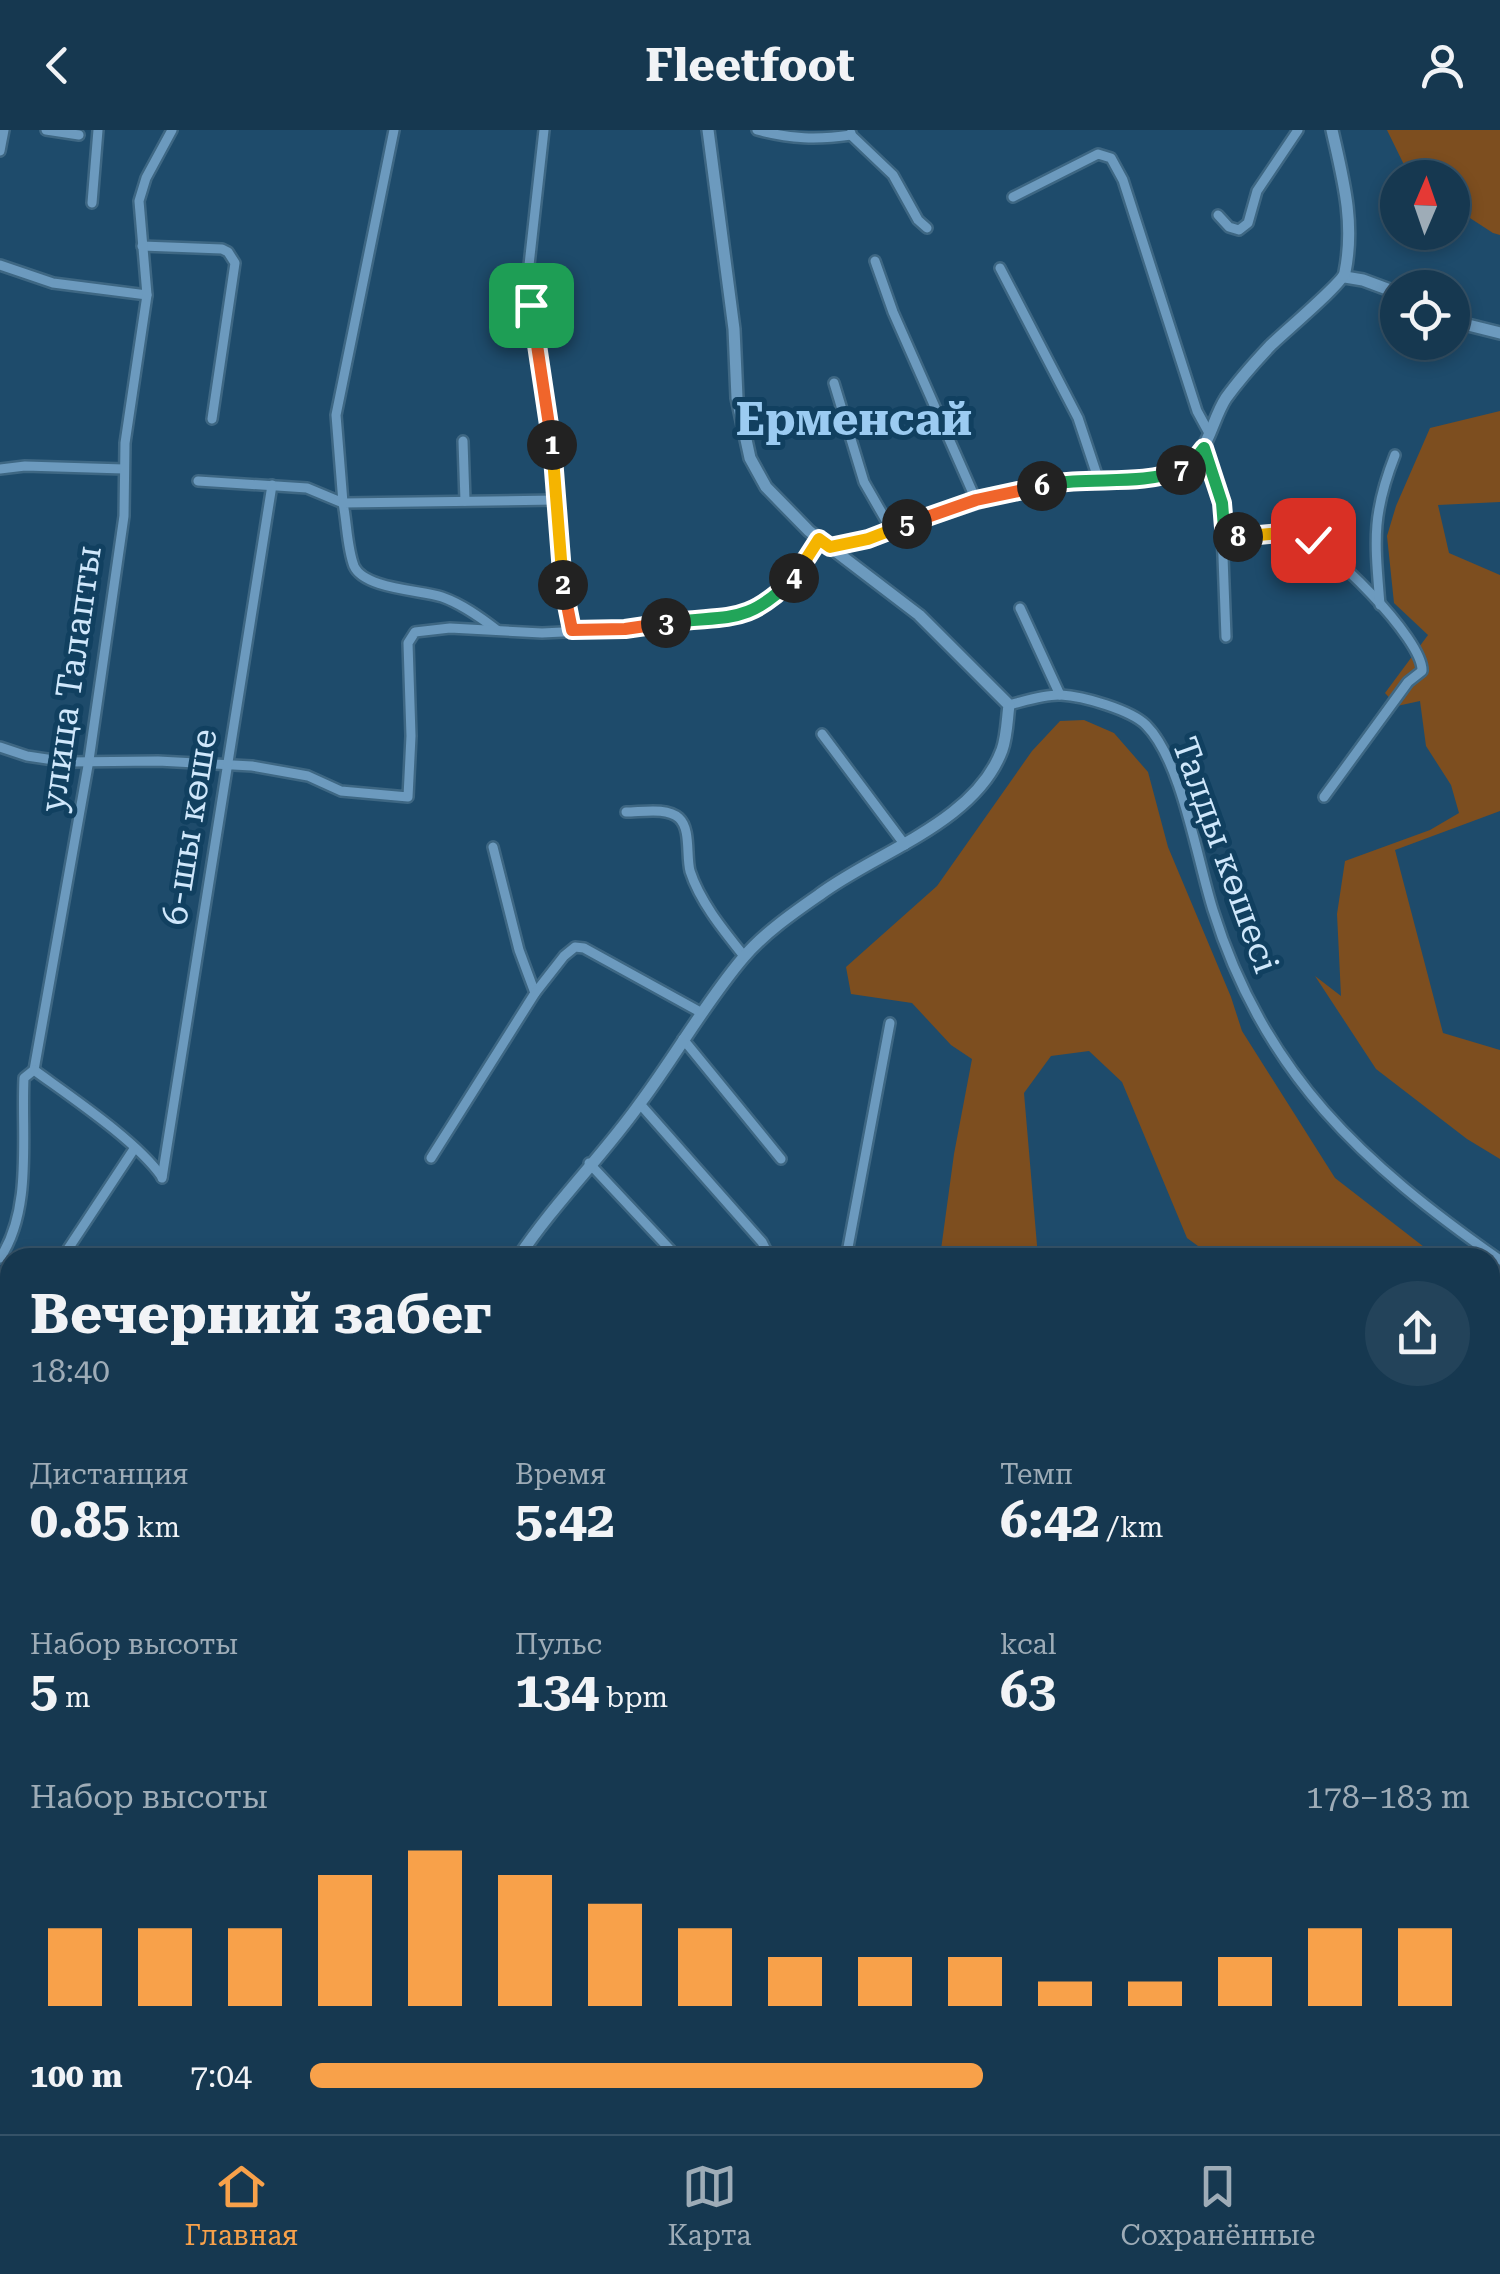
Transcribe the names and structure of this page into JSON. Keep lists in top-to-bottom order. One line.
{"streets":{"street":["улица Талапты","6-шы көше","Талды көшесі"]},"districts":["Ерменсай"],"north":"top","page":{"header":"Fleetfoot","pins":["1","7","6","5","8","4","2","3"],"heading":["Вечерний забег","18:40"],"stats":[["Дистанция","0.85 km"],["Время","5:42"],["Темп","6:42 /km"],["Набор высоты","5 m"],["Пульс","134 bpm"],["kcal","63"]],"chart":["Набор высоты","178–183 m"],"list":[{"name":"100 m","note":"7:04"}],"tabs":["Главная","Карта","Сохранённые"]}}
